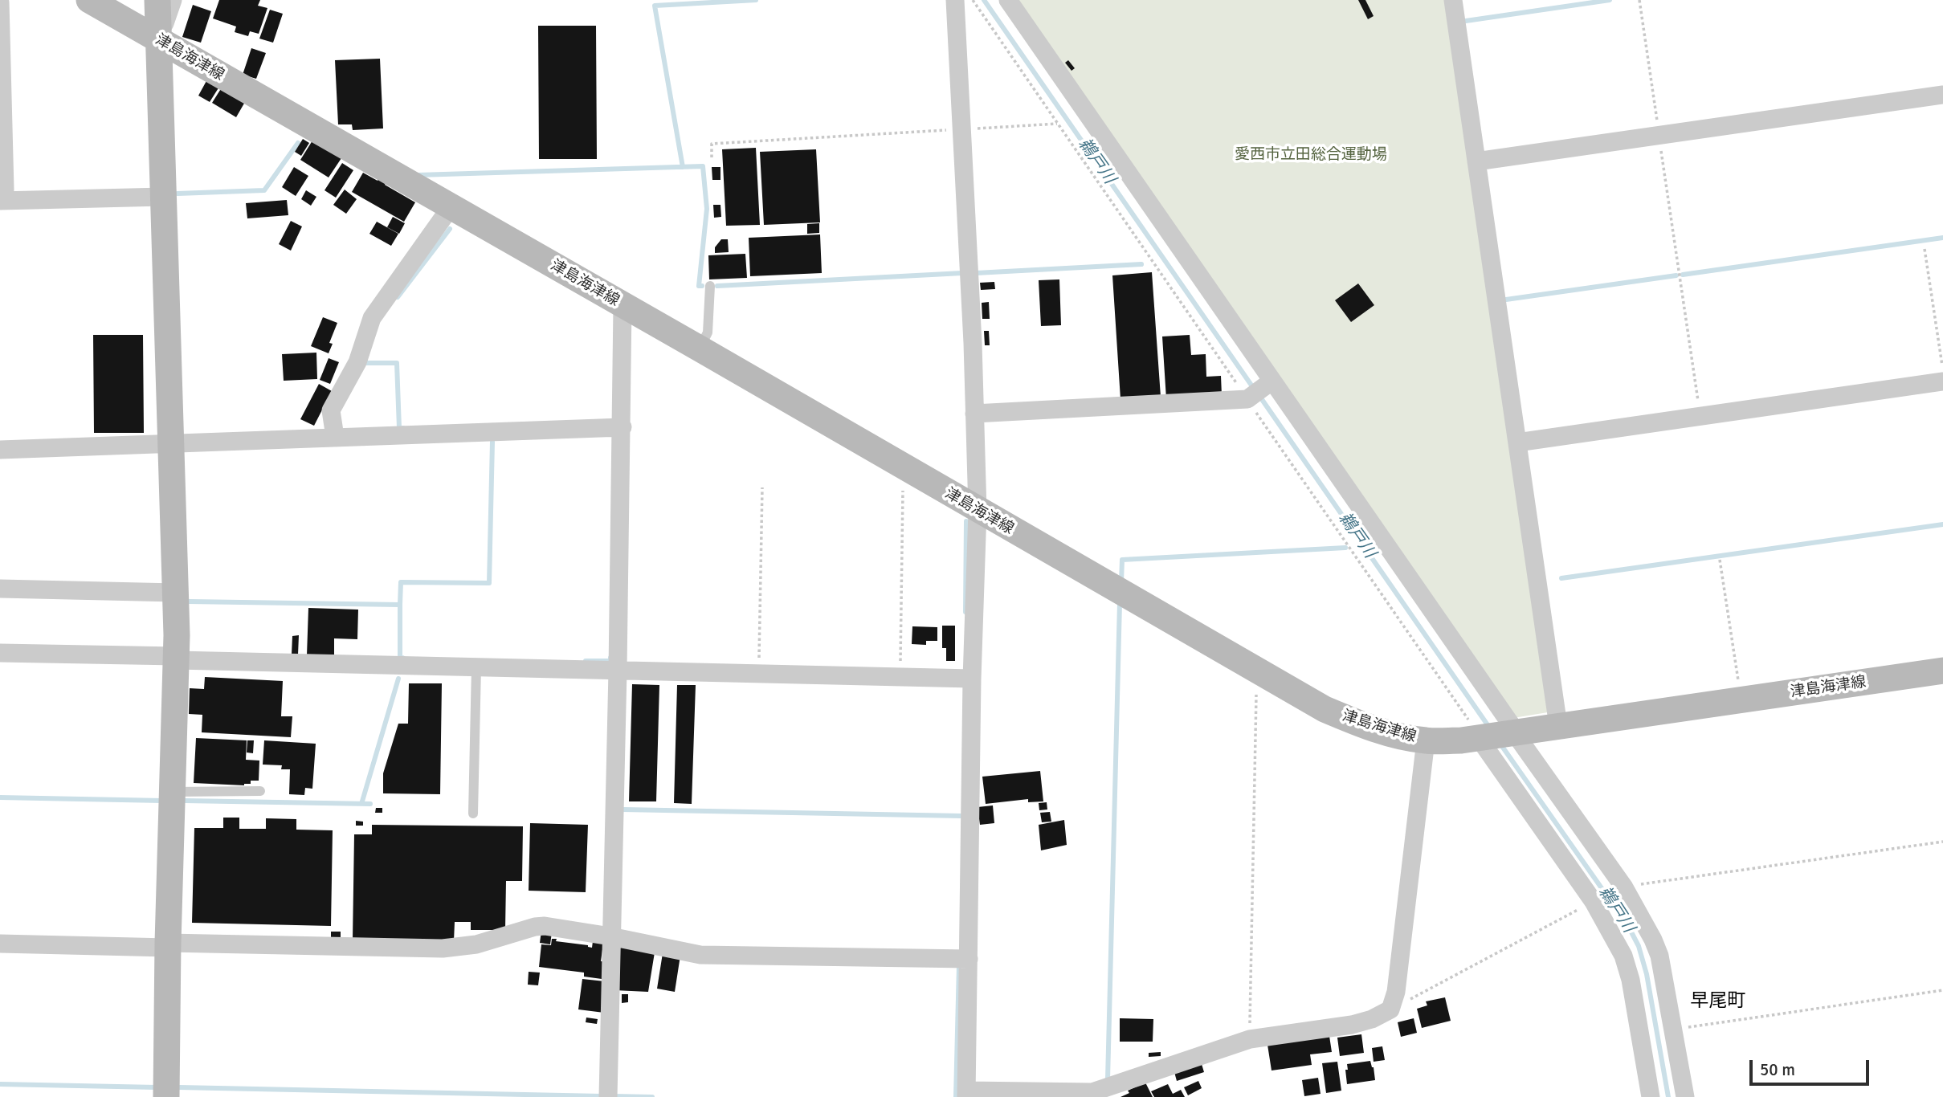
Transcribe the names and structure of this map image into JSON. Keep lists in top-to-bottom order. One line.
{"streets":{"main road":["津島海津線"]},"districts":["早尾町"],"water":["鵜戸川"],"parks":["愛西市立田総合運動場"],"scale_bar":"50 m"}
